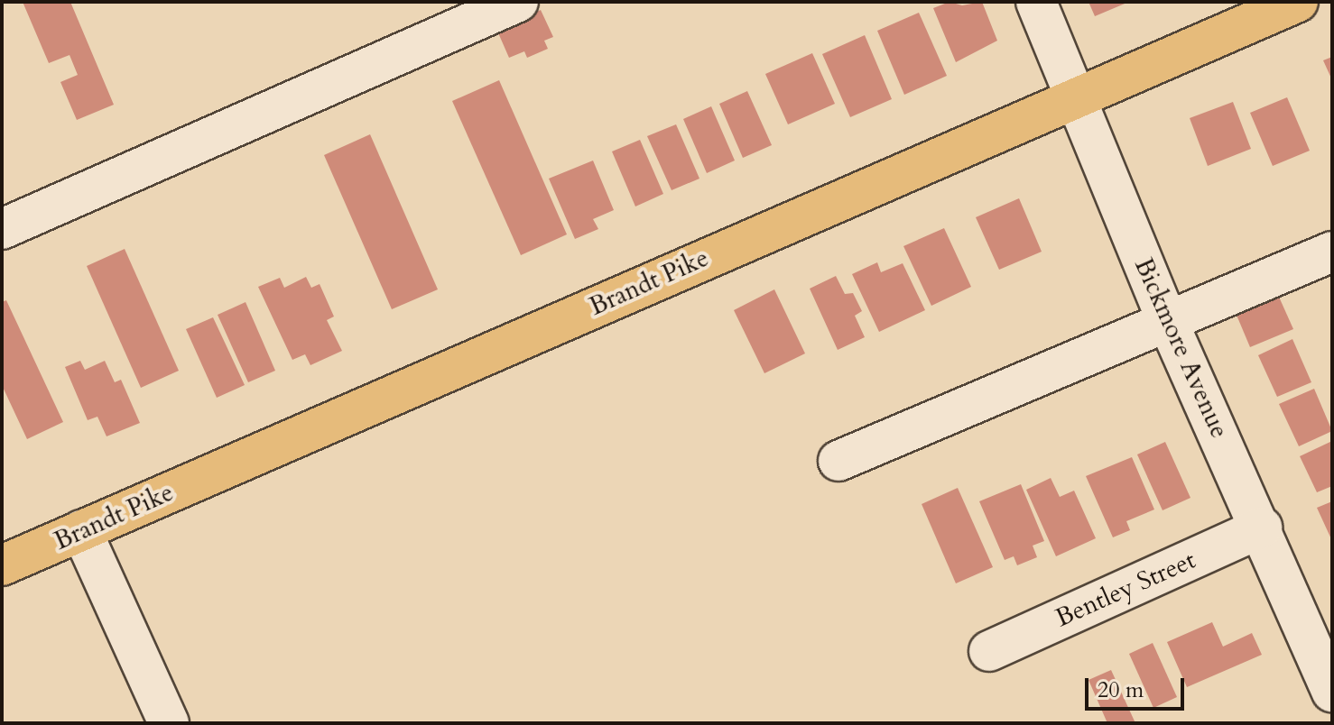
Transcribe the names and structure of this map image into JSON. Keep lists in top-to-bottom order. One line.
{"streets":{"main road":["Brandt Pike"],"street":["Bickmore Avenue","Bentley Street"]},"crossings":[["Brandt Pike","Bickmore Avenue"],["Bickmore Avenue","Bentley Street"]],"scale_bar":"20 m"}
